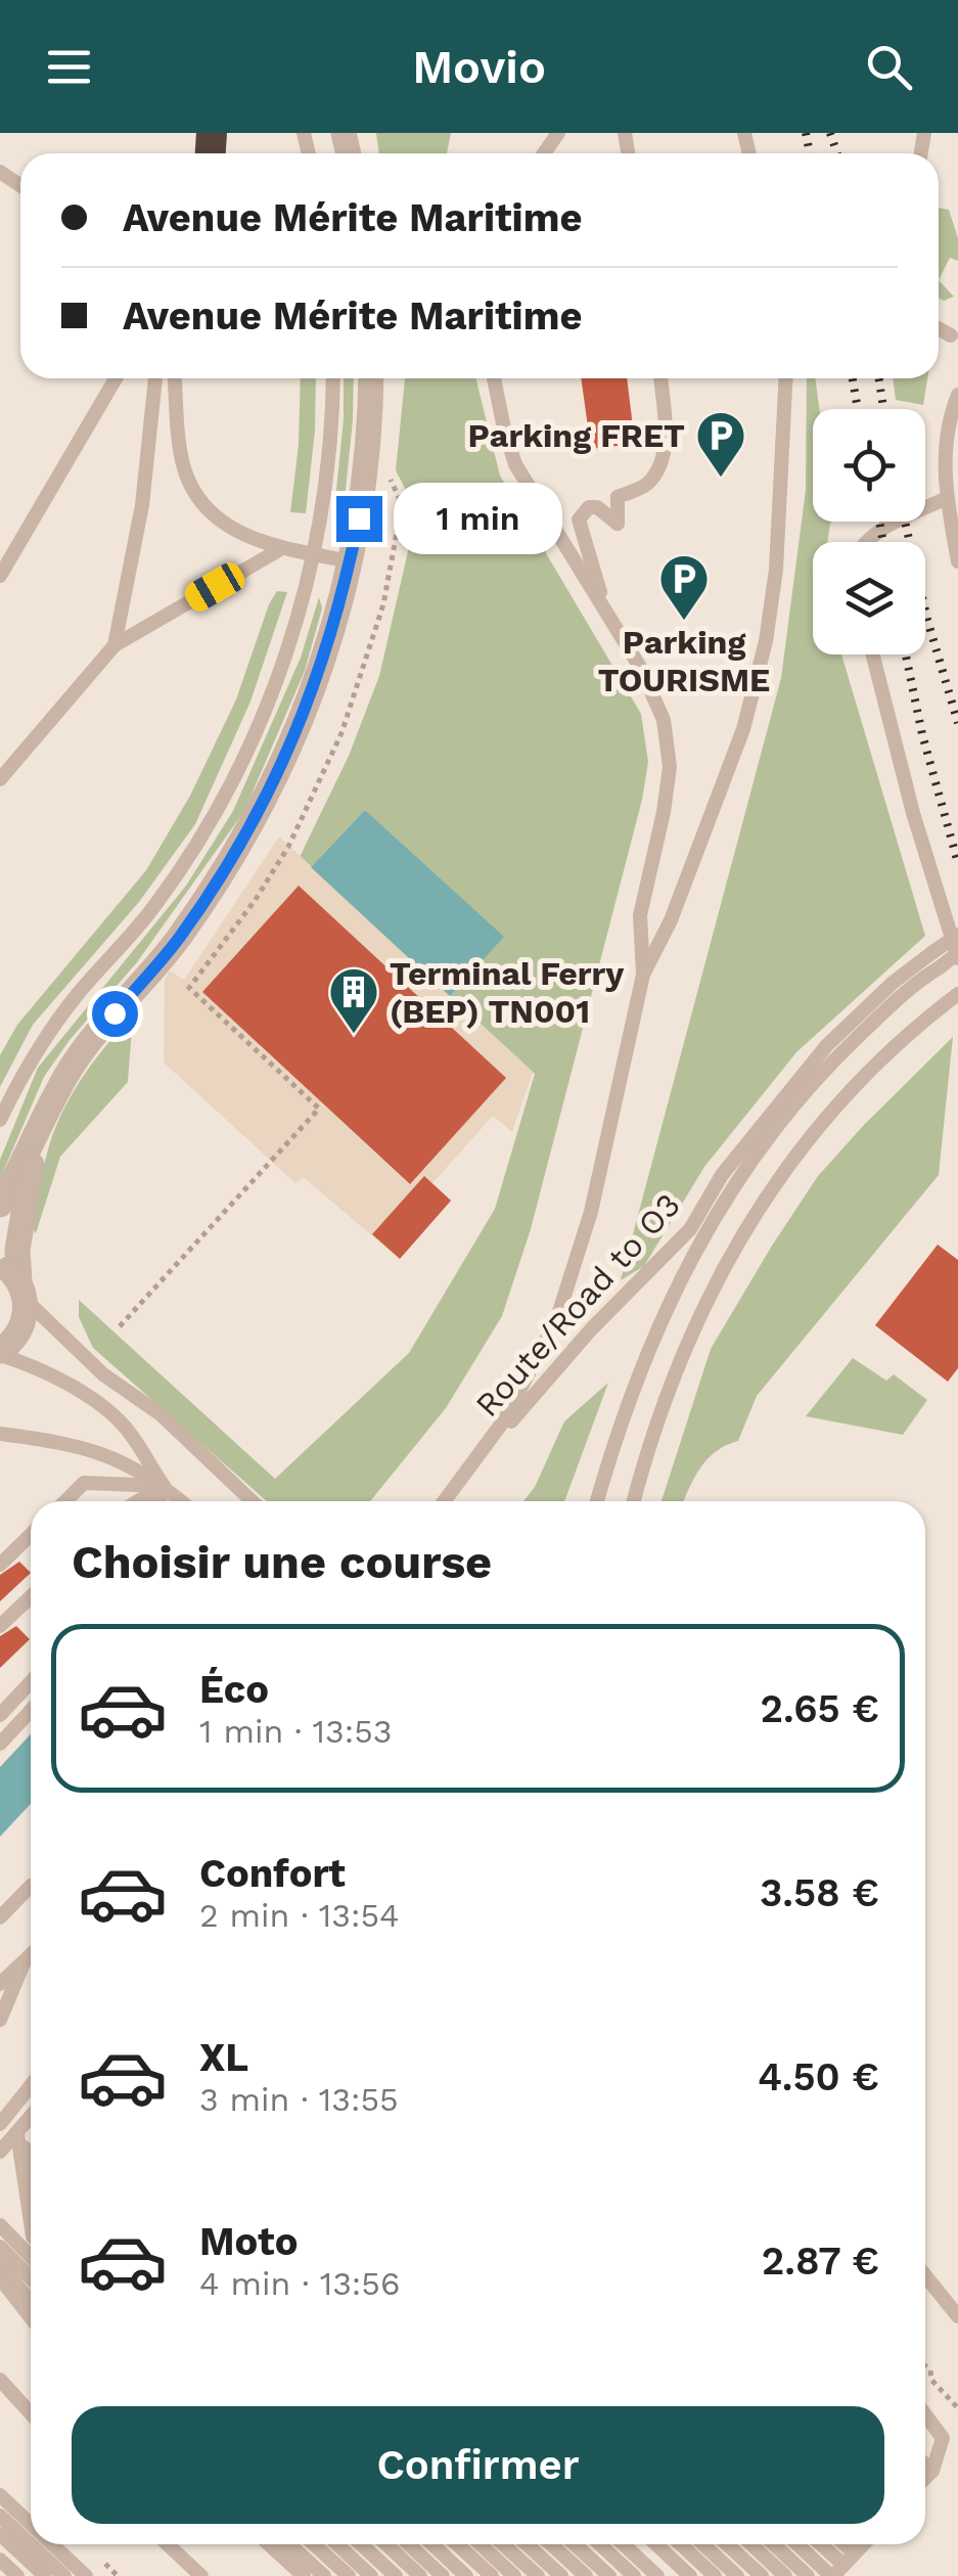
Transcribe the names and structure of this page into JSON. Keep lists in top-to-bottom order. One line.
{"streets":{"lane":["Route/Road to O3"]},"places":{"parking":["Parking FRET","Parking TOURISME"],"building":["Terminal Ferry (BEP) TN001"]},"page":{"header":"Movio","banner":["Avenue Mérite Maritime","Avenue Mérite Maritime"],"bubble":"1 min","heading":"Choisir une course","list":[{"name":"Éco","note":"1 min · 13:53","value":"2.65 €"},{"name":"Confort","note":"2 min · 13:54","value":"3.58 €"},{"name":"XL","note":"3 min · 13:55","value":"4.50 €"},{"name":"Moto","note":"4 min · 13:56","value":"2.87 €"}],"buttons":"Confirmer"}}
